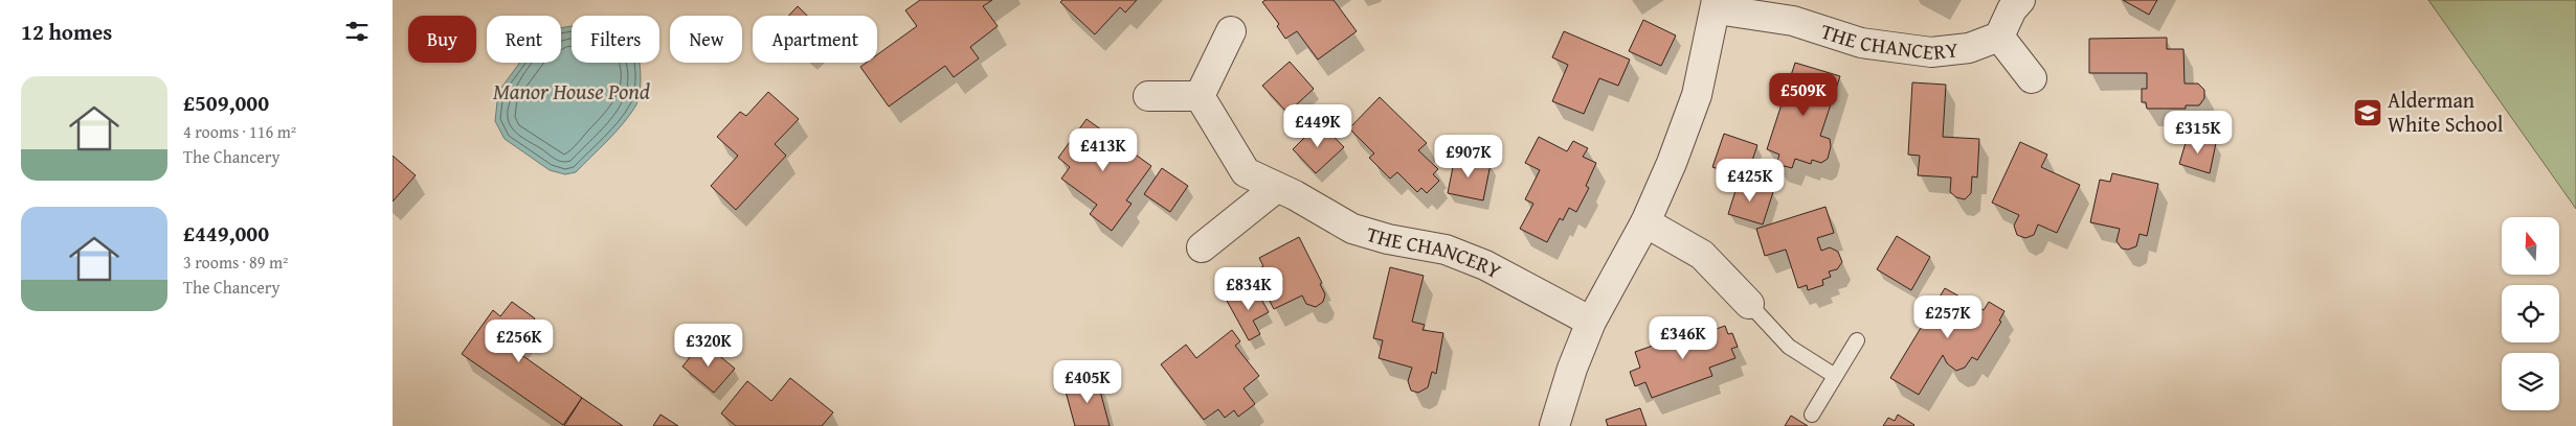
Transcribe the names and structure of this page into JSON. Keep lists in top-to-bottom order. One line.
{"streets":{"street":["THE CHANCERY"]},"water":["Manor House Pond"],"places":{"school or university":["Alderman White School"]},"north":"top","page":{"heading":"12 homes","chip":["Buy","Rent","Filters","New","Apartment"],"list":[{"name":"£509,000","note":"4 rooms · 116 m² · The Chancery"},{"name":"£449,000","note":"3 rooms · 89 m² · The Chancery"}],"price":["£509K","£449K","£315K","£413K","£907K","£425K","£834K","£257K","£346K","£256K","£320K","£405K"]}}
